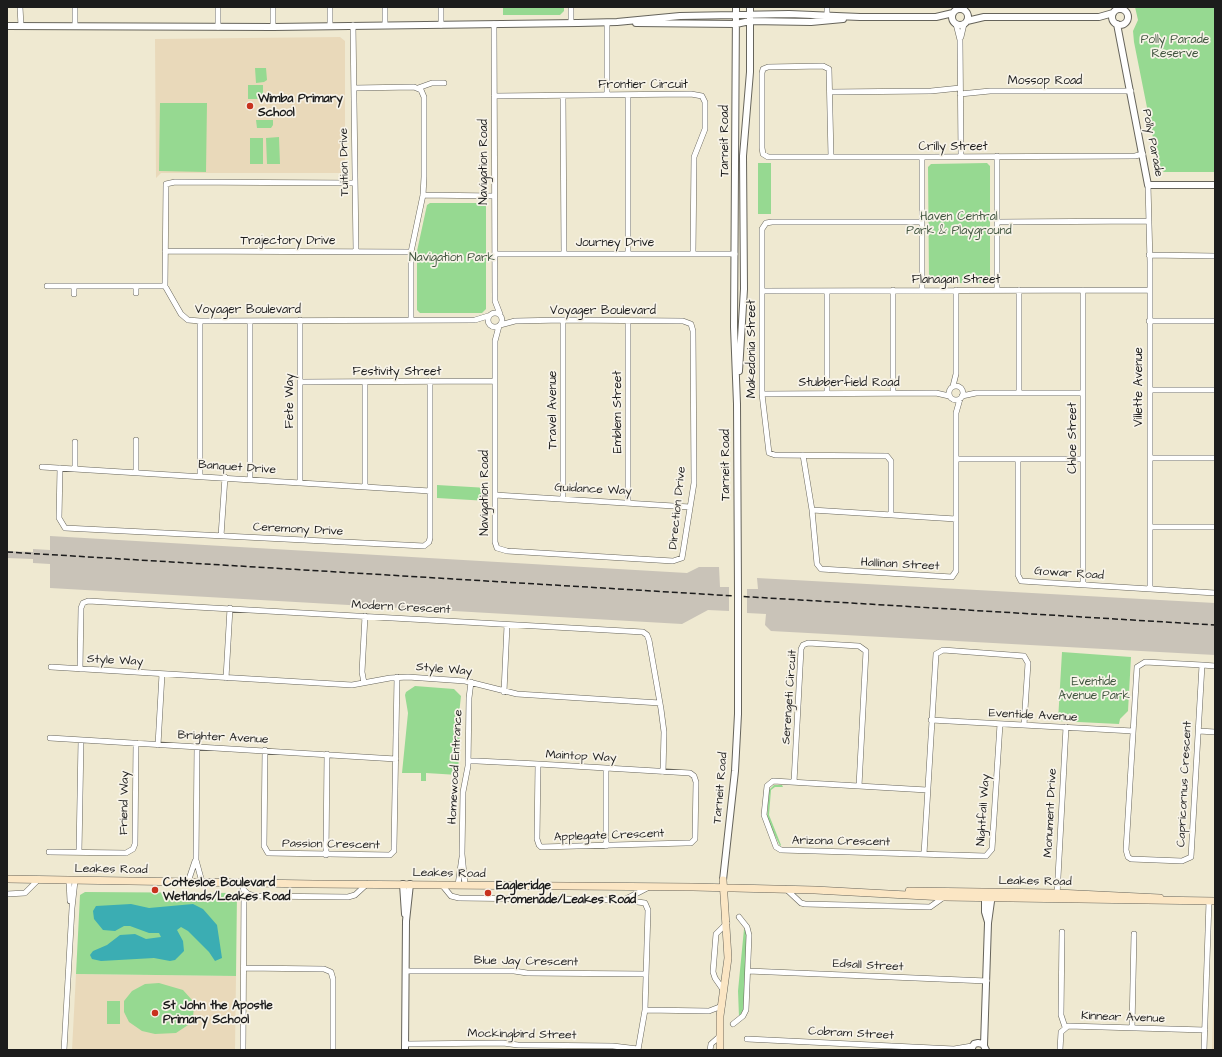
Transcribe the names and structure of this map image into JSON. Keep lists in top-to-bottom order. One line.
{"streets":{"main road":["Tarneit Road","Leakes Road"],"street":["Mossop Road","Frontier Circuit","Polly Parade","Crilly Street","Tuition Drive","Navigation Road","Trajectory Drive","Journey Drive","Flanagan Street","Voyager Boulevard","Makedonia Street","Festivity Street","Stubberfield Road","Villette Avenue","Fete Way","Travel Avenue","Emblem Street","Chloe Street","Banquet Drive","Guidance Way","Direction Drive","Ceremony Drive","Hallinan Street","Gowar Road","Modern Crescent","Style Way","Serengeti Circuit","Eventide Avenue","Brighter Avenue","Maintop Way","Homewood Entrance","Capricornus Crescent","Friend Way","Nightfall Way","Monument Drive","Applegate Crescent","Arizona Crescent","Passion Crescent","Blue Jay Crescent","Edsall Street","Kinnear Avenue","Cobram Street","Mockingbird Street"]},"crossings":[["Mossop Road","Polly Parade"],["Mossop Road","Crilly Street"],["Frontier Circuit","Navigation Road"],["Frontier Circuit","Journey Drive"],["Tarneit Road","Journey Drive"],["Tarneit Road","Leakes Road"],["Polly Parade","Crilly Street"],["Polly Parade","Villette Avenue"],["Tuition Drive","Trajectory Drive"],["Navigation Road","Journey Drive"],["Navigation Road","Voyager Boulevard"],["Navigation Road","Festivity Street"],["Navigation Road","Guidance Way"],["Navigation Road","Direction Drive"],["Flanagan Street","Makedonia Street"],["Flanagan Street","Villette Avenue"],["Flanagan Street","Chloe Street"],["Voyager Boulevard","Fete Way"],["Voyager Boulevard","Travel Avenue"],["Voyager Boulevard","Emblem Street"],["Voyager Boulevard","Direction Drive"],["Makedonia Street","Stubberfield Road"],["Makedonia Street","Hallinan Street"],["Festivity Street","Fete Way"],["Festivity Street","Ceremony Drive"],["Stubberfield Road","Hallinan Street"],["Villette Avenue","Gowar Road"],["Fete Way","Banquet Drive"],["Travel Avenue","Guidance Way"],["Emblem Street","Guidance Way"],["Chloe Street","Gowar Road"],["Banquet Drive","Ceremony Drive"],["Guidance Way","Direction Drive"],["Modern Crescent","Style Way"],["Modern Crescent","Maintop Way"],["Style Way","Homewood Entrance"],["Style Way","Passion Crescent"],["Serengeti Circuit","Arizona Crescent"],["Eventide Avenue","Capricornus Crescent"],["Eventide Avenue","Nightfall Way"],["Eventide Avenue","Monument Drive"],["Brighter Avenue","Friend Way"],["Brighter Avenue","Passion Crescent"],["Maintop Way","Homewood Entrance"],["Maintop Way","Applegate Crescent"],["Homewood Entrance","Leakes Road"],["Nightfall Way","Arizona Crescent"],["Monument Drive","Leakes Road"]],"parks":["Polly Parade Reserve","Haven Central Park & Playground","Navigation Park","Eventide Avenue Park"],"places":["Wimba Primary School","Cottesloe Boulevard Wetlands/Leakes Road","Eagleridge Promenade/Leakes Road","St John the Apostle Primary School"]}
